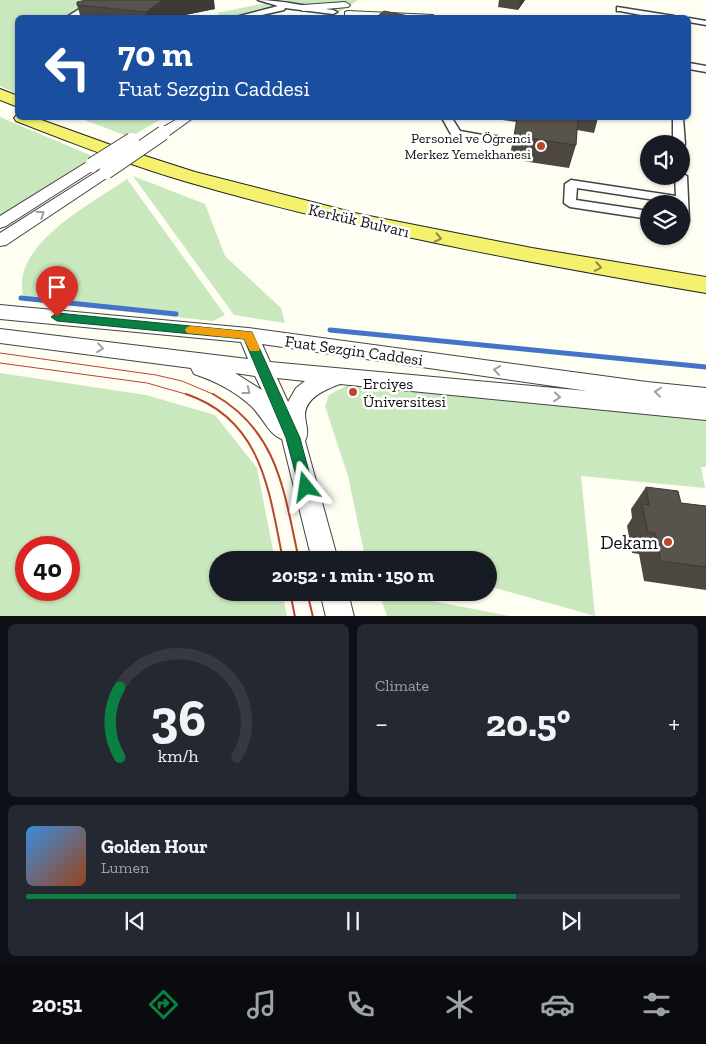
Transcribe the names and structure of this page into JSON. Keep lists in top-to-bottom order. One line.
{"streets":{"main road":["Kerkük Bulvarı"],"street":["Fuat Sezgin Caddesi"]},"places":["Personel ve Öğrenci Merkez Yemekhanesi","Erciyes Üniversitesi","Dekam"],"page":{"turn":["70 m","Fuat Sezgin Caddesi"],"limit":"40","trip":"20:52 · 1 min · 150 m","tile":"Climate","heat":["−","20.5°","+"],"song":["Golden Hour","Lumen"],"tabs":"20:51","gauge":["36","km/h"]}}
